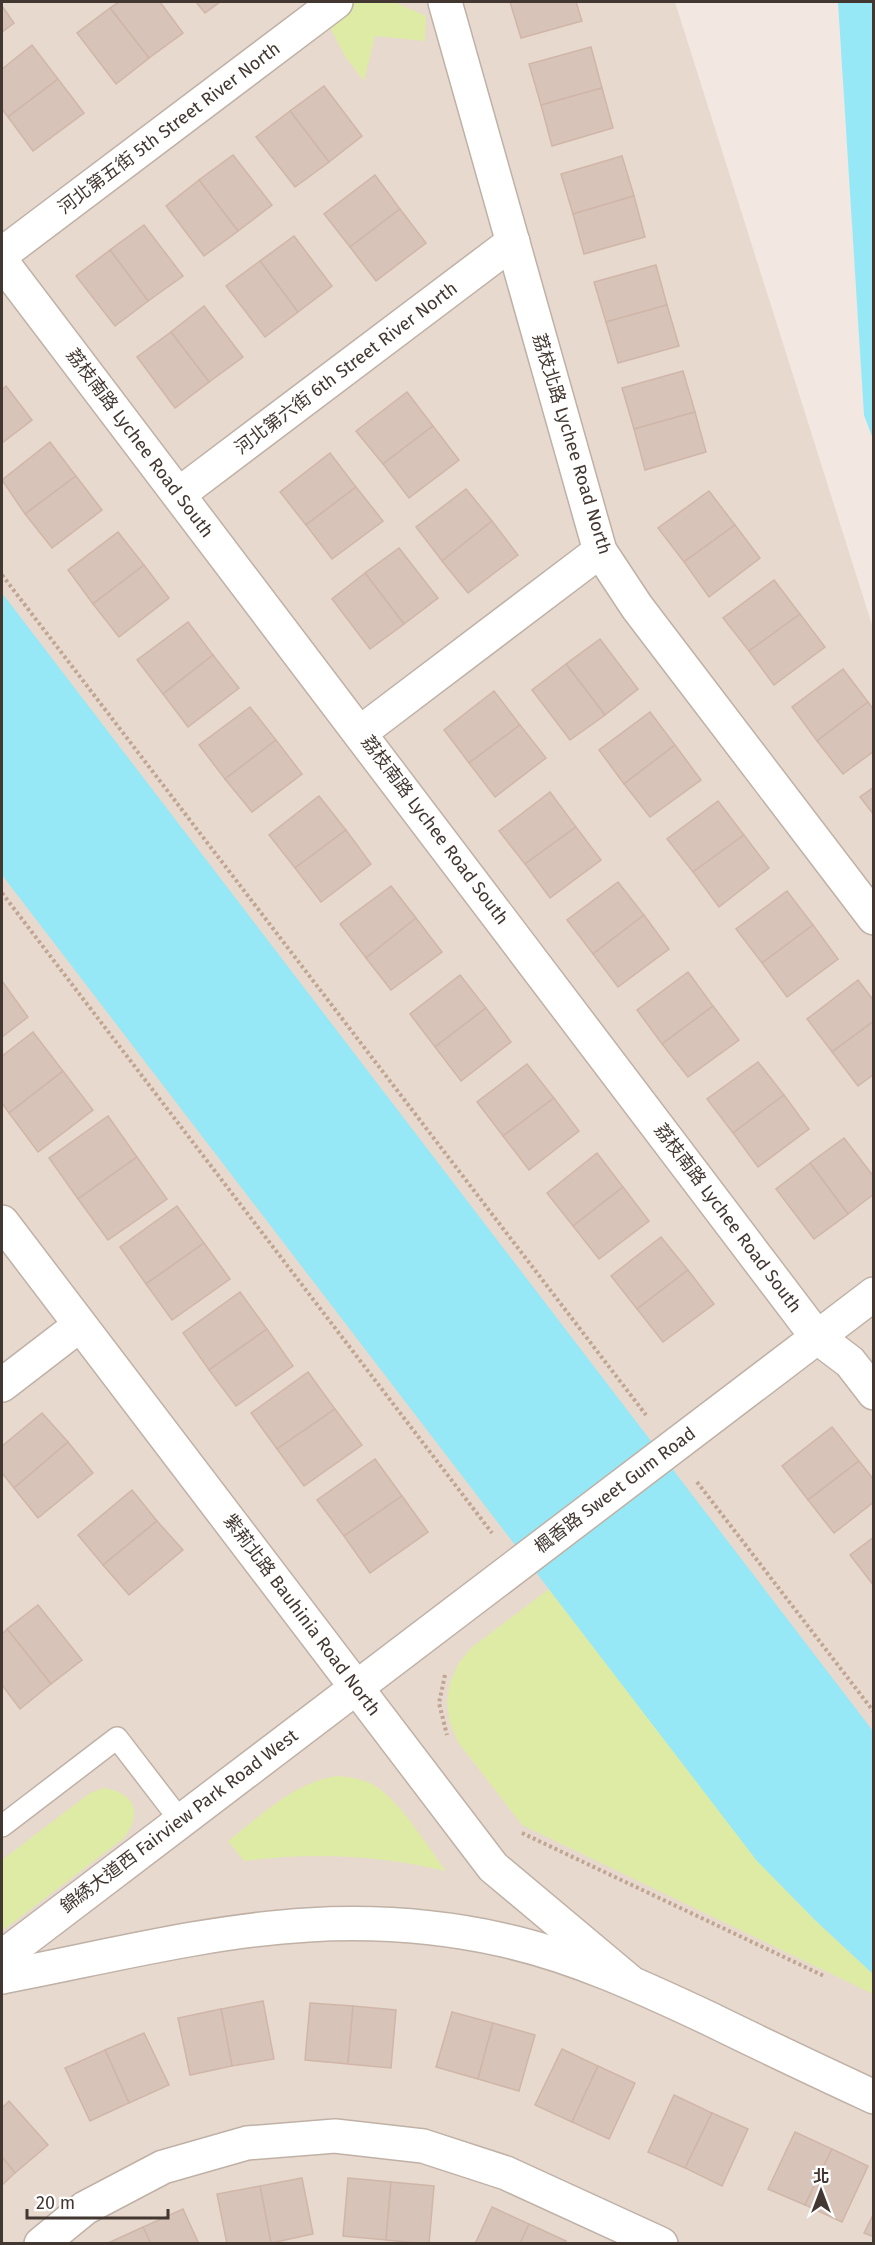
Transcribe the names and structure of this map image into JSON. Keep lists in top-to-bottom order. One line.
{"streets":{"street":["河北第五街 5th Street River North","河北第六街 6th Street River North","荔枝南路 Lychee Road South","荔枝北路 Lychee Road North","楓香路 Sweet Gum Road","紫荊北路 Bauhinia Road North","錦綉大道西 Fairview Park Road West"]},"crossings":[["河北第六街 6th Street River North","荔枝南路 Lychee Road South"],["河北第六街 6th Street River North","荔枝北路 Lychee Road North"],["荔枝南路 Lychee Road South","楓香路 Sweet Gum Road"],["楓香路 Sweet Gum Road","紫荊北路 Bauhinia Road North"],["楓香路 Sweet Gum Road","錦綉大道西 Fairview Park Road West"],["紫荊北路 Bauhinia Road North","錦綉大道西 Fairview Park Road West"]],"scale_bar":"20 m","north":"top"}
